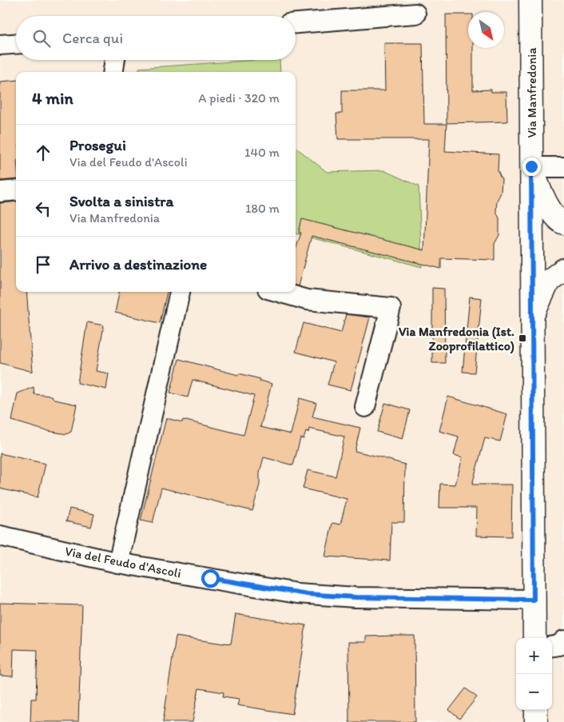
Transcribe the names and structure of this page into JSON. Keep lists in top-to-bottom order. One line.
{"streets":{"main road":["Via Manfredonia"],"street":["Via del Feudo d'Ascoli"]},"crossings":[["Via Manfredonia","Via del Feudo d'Ascoli"]],"places":{"transit":["Via Manfredonia (Ist. Zooprofilattico)"]},"north":"bottom right","page":{"search":"Cerca qui","heading":["4 min","A piedi · 320 m"],"list":[["Prosegui","Via del Feudo d'Ascoli","140 m"],["Svolta a sinistra","Via Manfredonia","180 m"],"Arrivo a destinazione"],"map_buttons":["+","−"]}}
